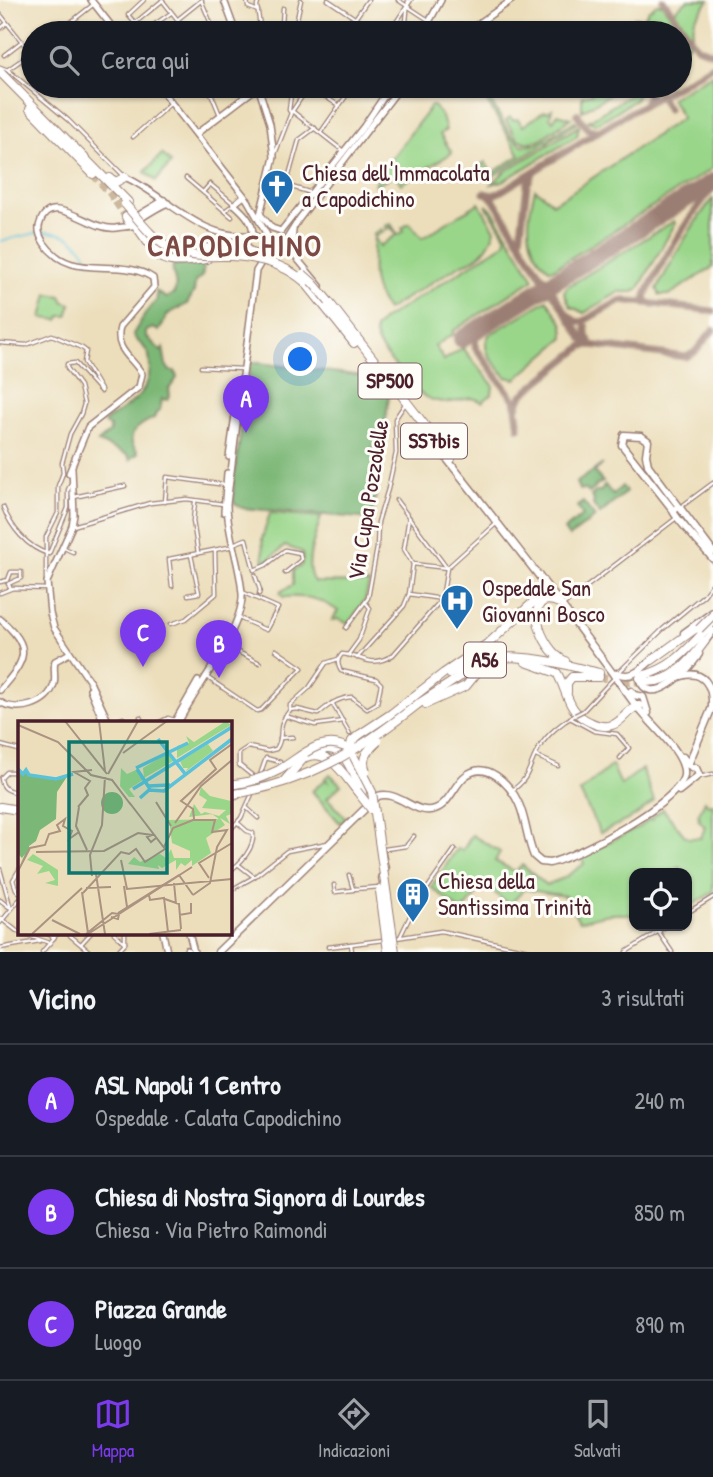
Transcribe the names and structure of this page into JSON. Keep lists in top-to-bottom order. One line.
{"streets":{"highway":["SP500","A56"],"main road":["SS7bis"],"street":["Via Cupa Pozzolelle"]},"crossings":[["SP500","SS7bis"],["SS7bis","Via Cupa Pozzolelle"]],"districts":["CAPODICHINO"],"places":{"church":["Chiesa dell'Immacolata a Capodichino"],"hospital":["Ospedale San Giovanni Bosco"],"building":["Chiesa della Santissima Trinità"]},"page":{"search":"Cerca qui","pins":["A","C","B"],"heading":["Vicino","3 risultati"],"list":[{"mark":"A","name":"ASL Napoli 1 Centro","note":"Ospedale · Calata Capodichino","value":"240 m"},{"mark":"B","name":"Chiesa di Nostra Signora di Lourdes","note":"Chiesa · Via Pietro Raimondi","value":"850 m"},{"mark":"C","name":"Piazza Grande","note":"Luogo","value":"890 m"}],"nav":["Mappa","Indicazioni","Salvati"]}}
